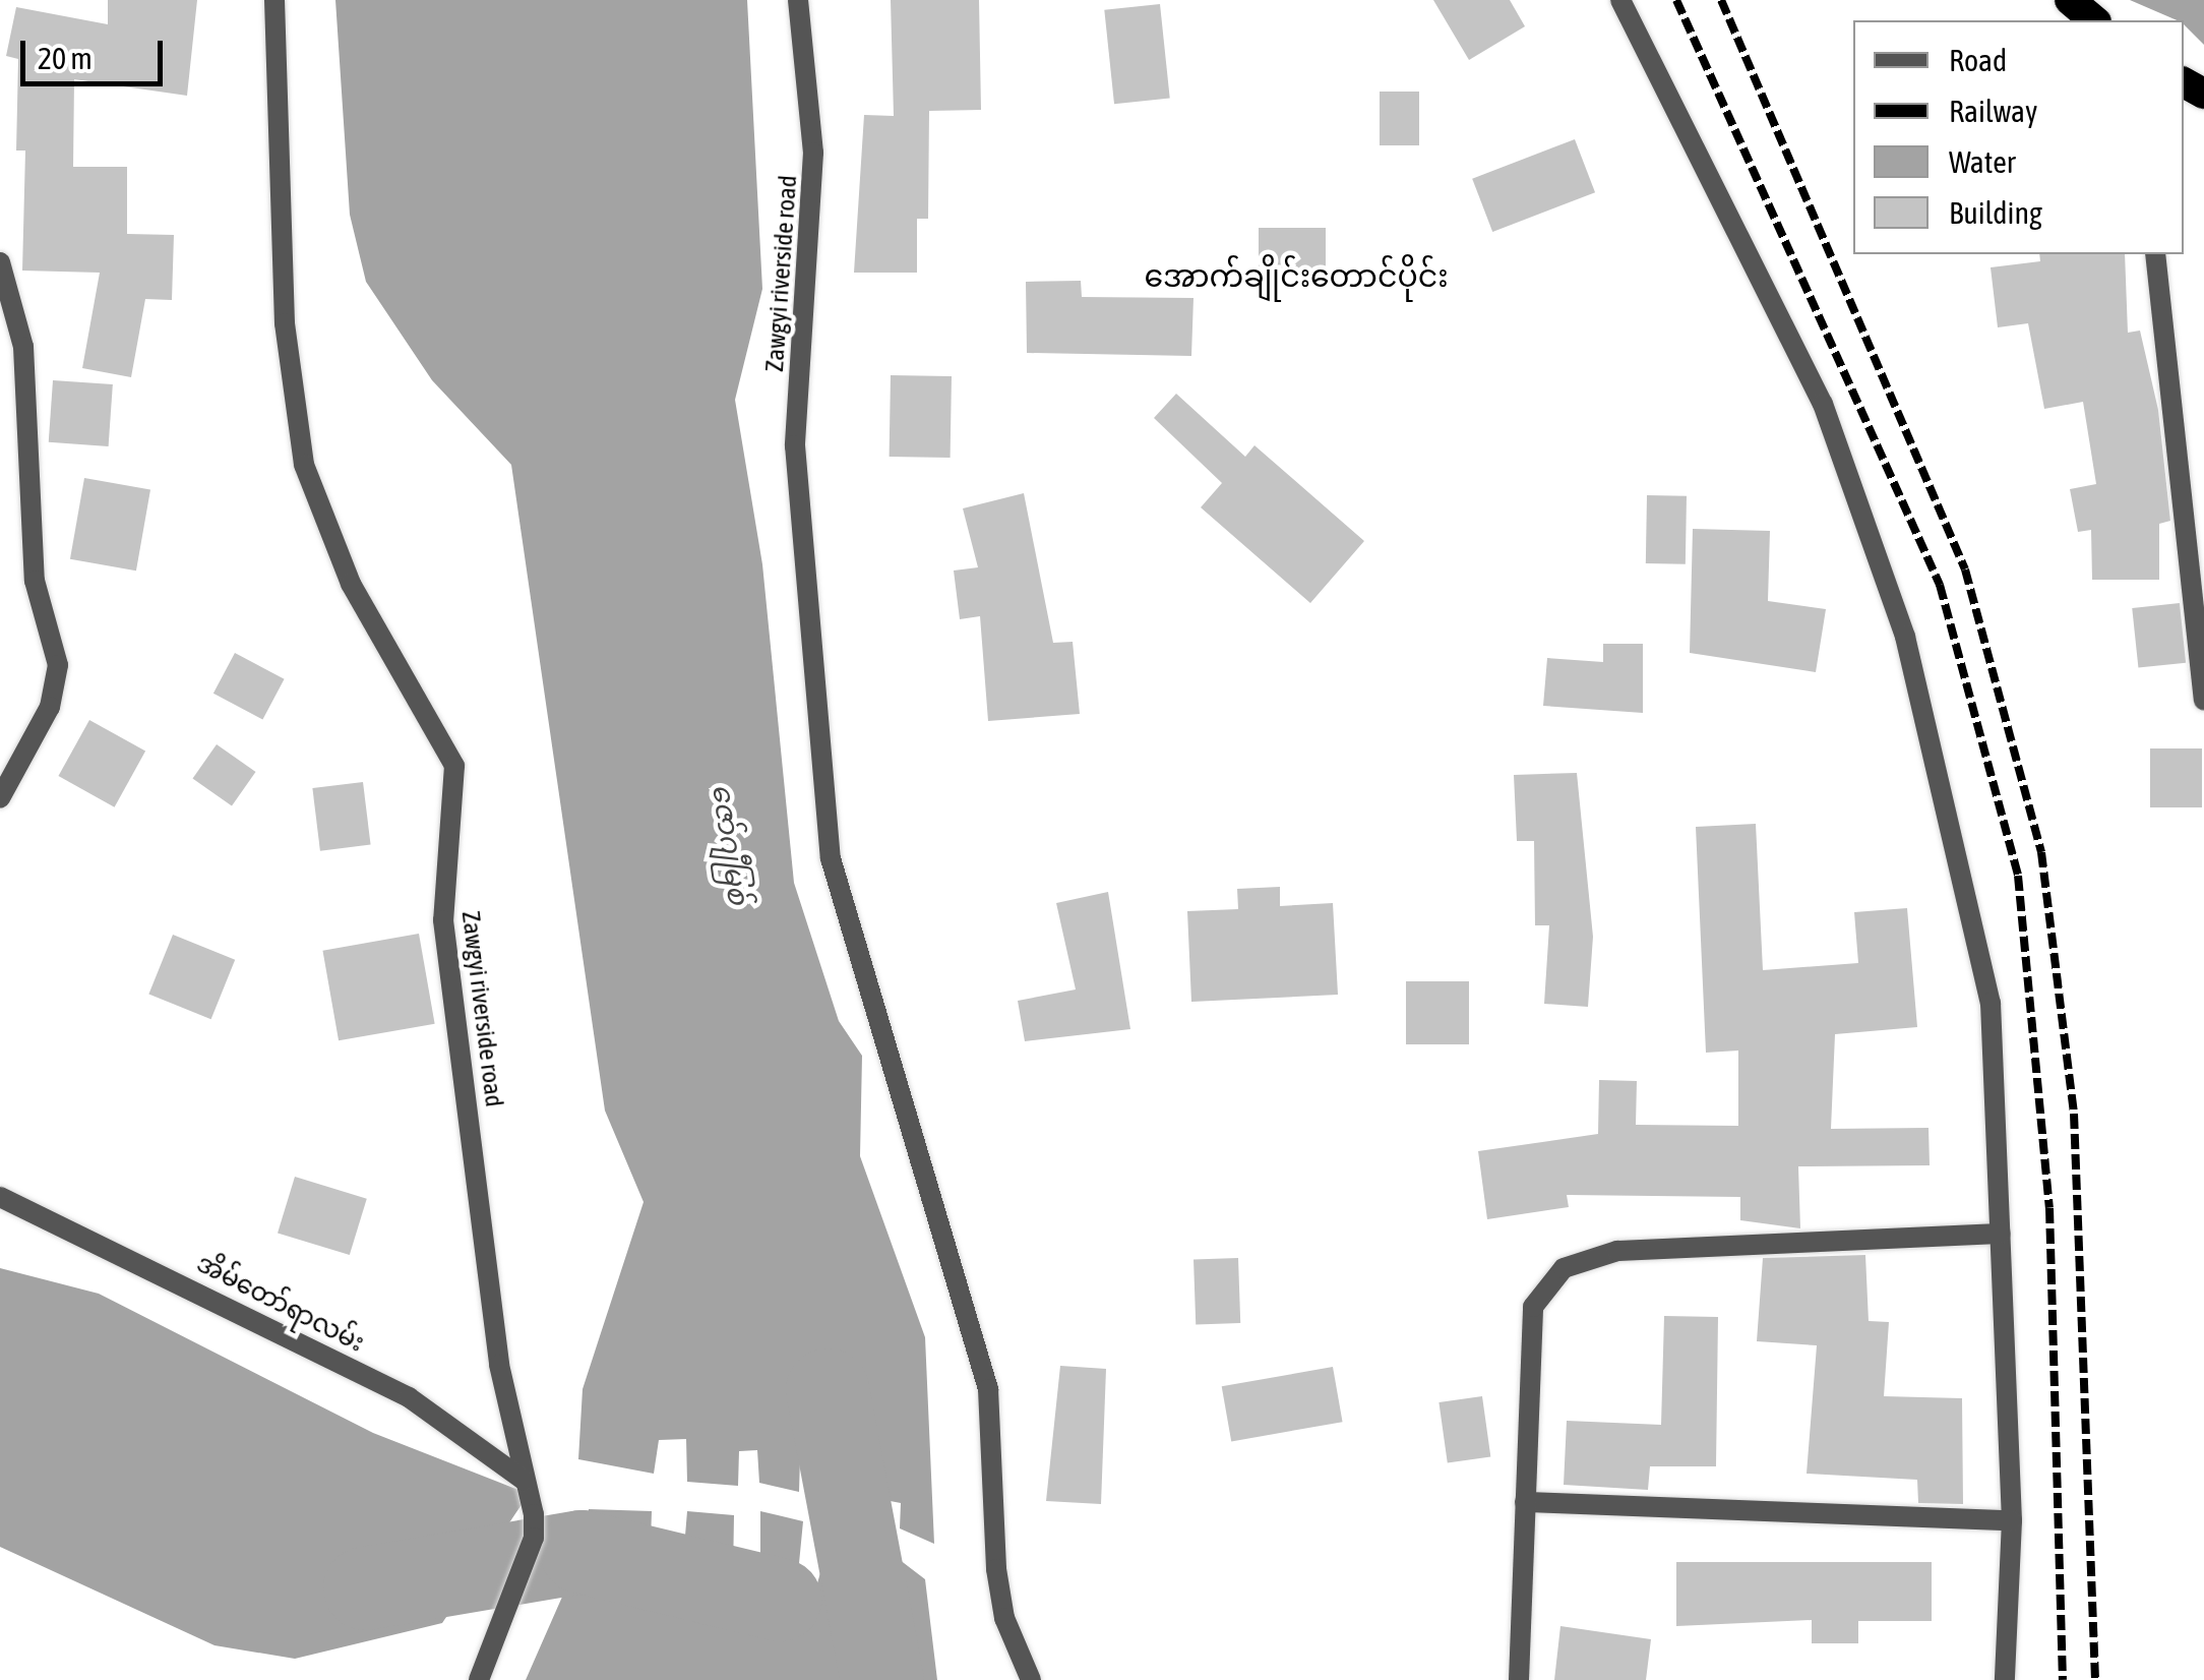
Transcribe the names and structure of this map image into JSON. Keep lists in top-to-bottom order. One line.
{"streets":{"street":["Zawgyi riverside road","အိမ်တော်ရာလမ်း"]},"crossings":[["Zawgyi riverside road","အိမ်တော်ရာလမ်း"]],"districts":["အောက်ချိုင်းတောင်ပိုင်း"],"water":["ဇော်ဂျီမြစ်"],"legend":["Road","Railway","Water","Building"],"scale_bar":"20 m"}
